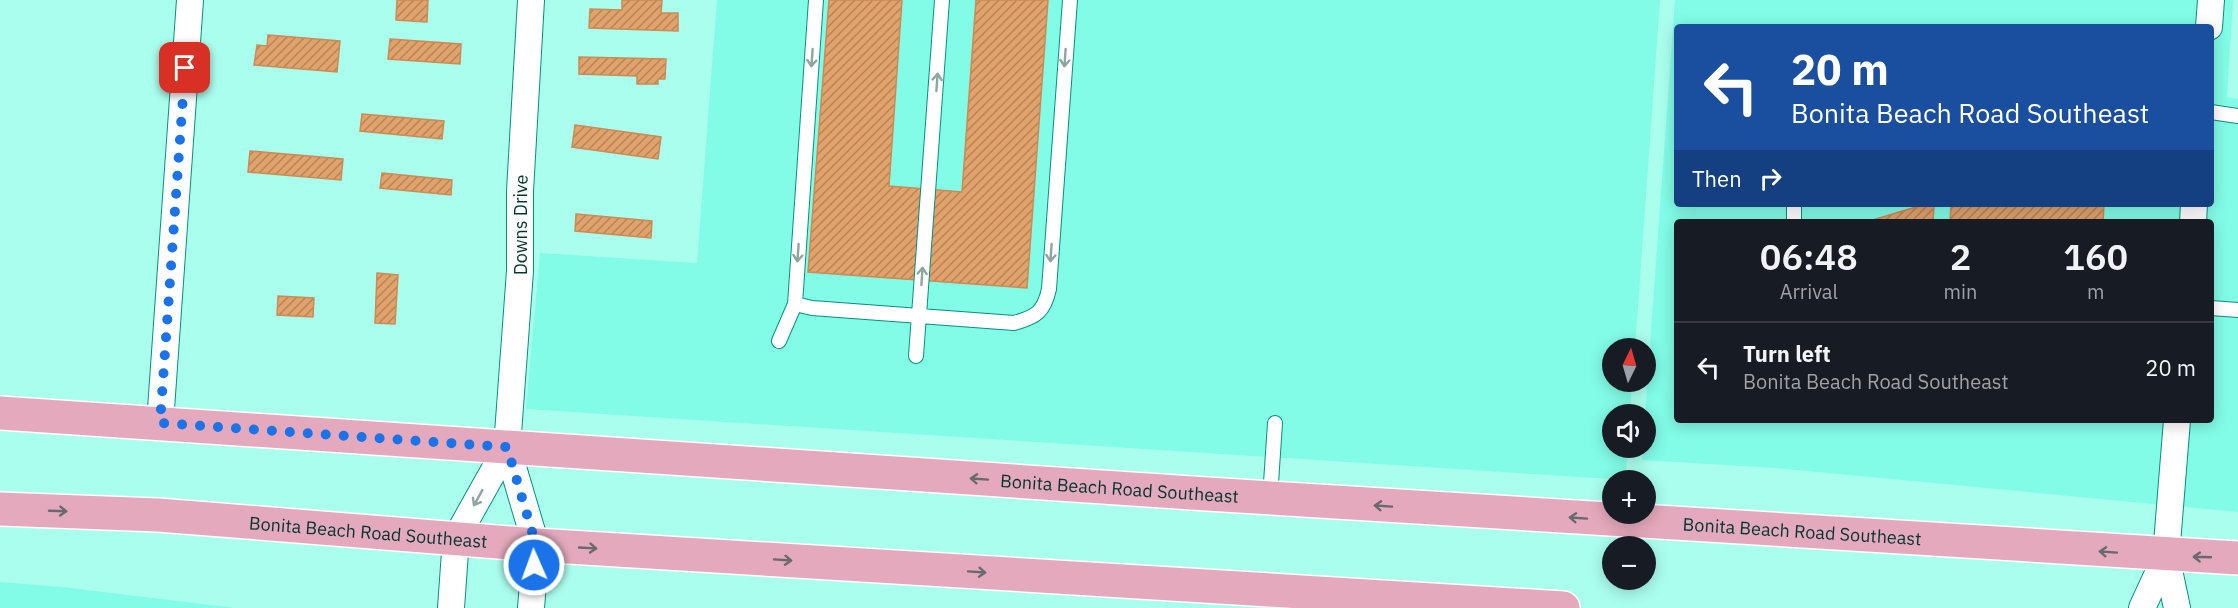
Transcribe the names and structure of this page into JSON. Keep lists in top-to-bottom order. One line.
{"streets":{"main road":["Bonita Beach Road Southeast"],"street":["Downs Drive"]},"crossings":[["Downs Drive","Bonita Beach Road Southeast"]],"north":"top","page":{"turn":["20 m","Bonita Beach Road Southeast"],"then":"Then","eta":["06:48","Arrival","2","min","160","m"],"list":[{"name":"Turn left","note":"Bonita Beach Road Southeast","value":"20 m"}],"map_buttons":["+","−"]}}
